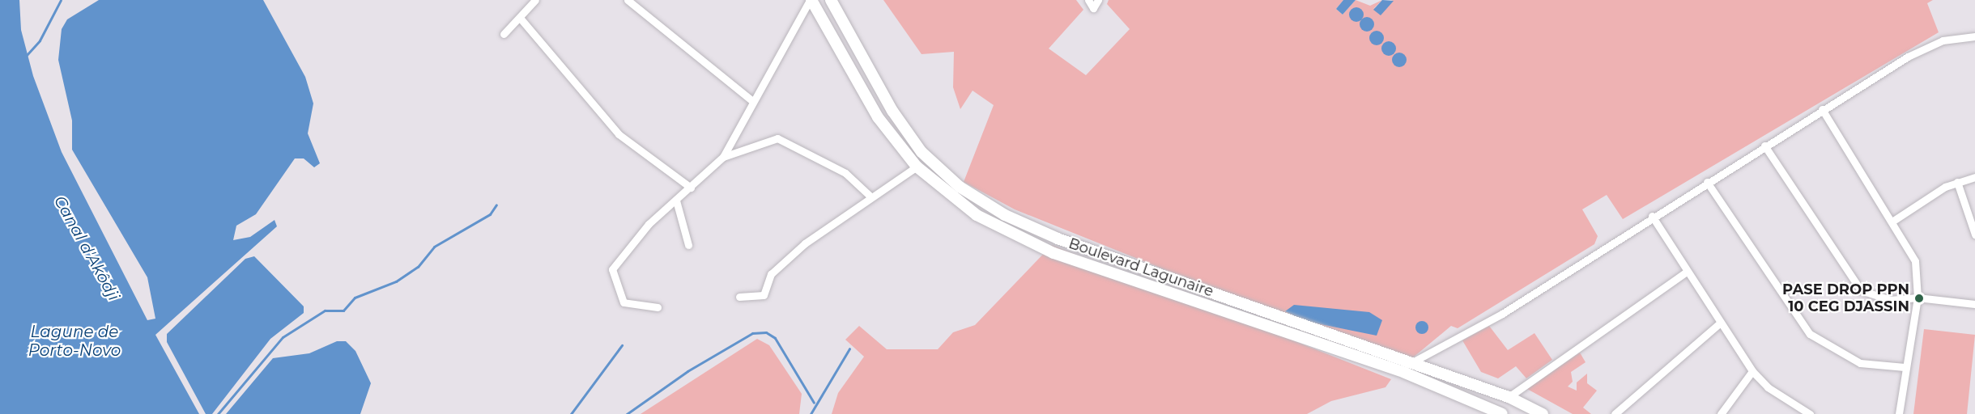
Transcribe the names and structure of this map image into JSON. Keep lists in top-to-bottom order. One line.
{"streets":{"main road":["Boulevard Lagunaire"]},"water":["Canal d'Akôdji","Lagune de Porto-Novo"],"places":["PASE DROP PPN 10 CEG DJASSIN"]}
